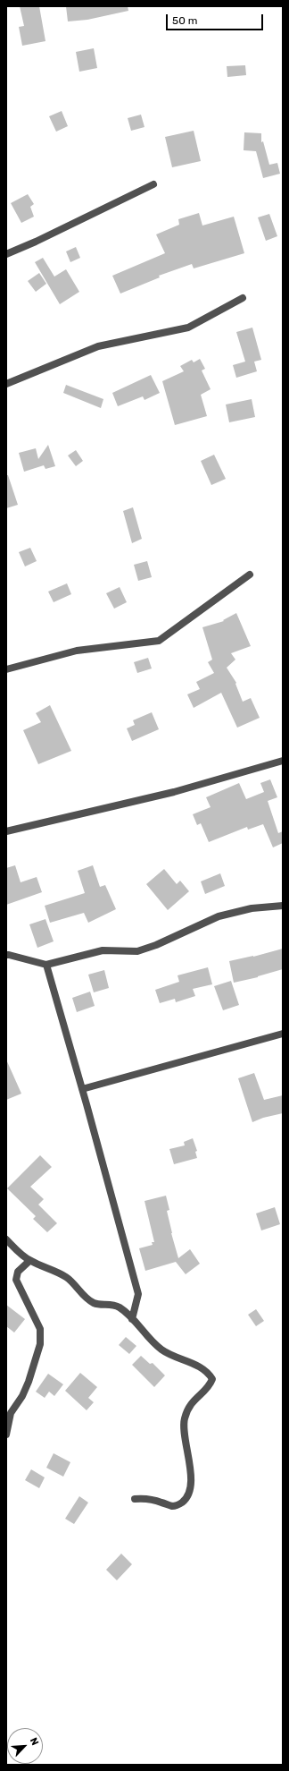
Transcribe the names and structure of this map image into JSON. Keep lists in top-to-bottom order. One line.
{"scale_bar":"50 m","north":"top right"}
